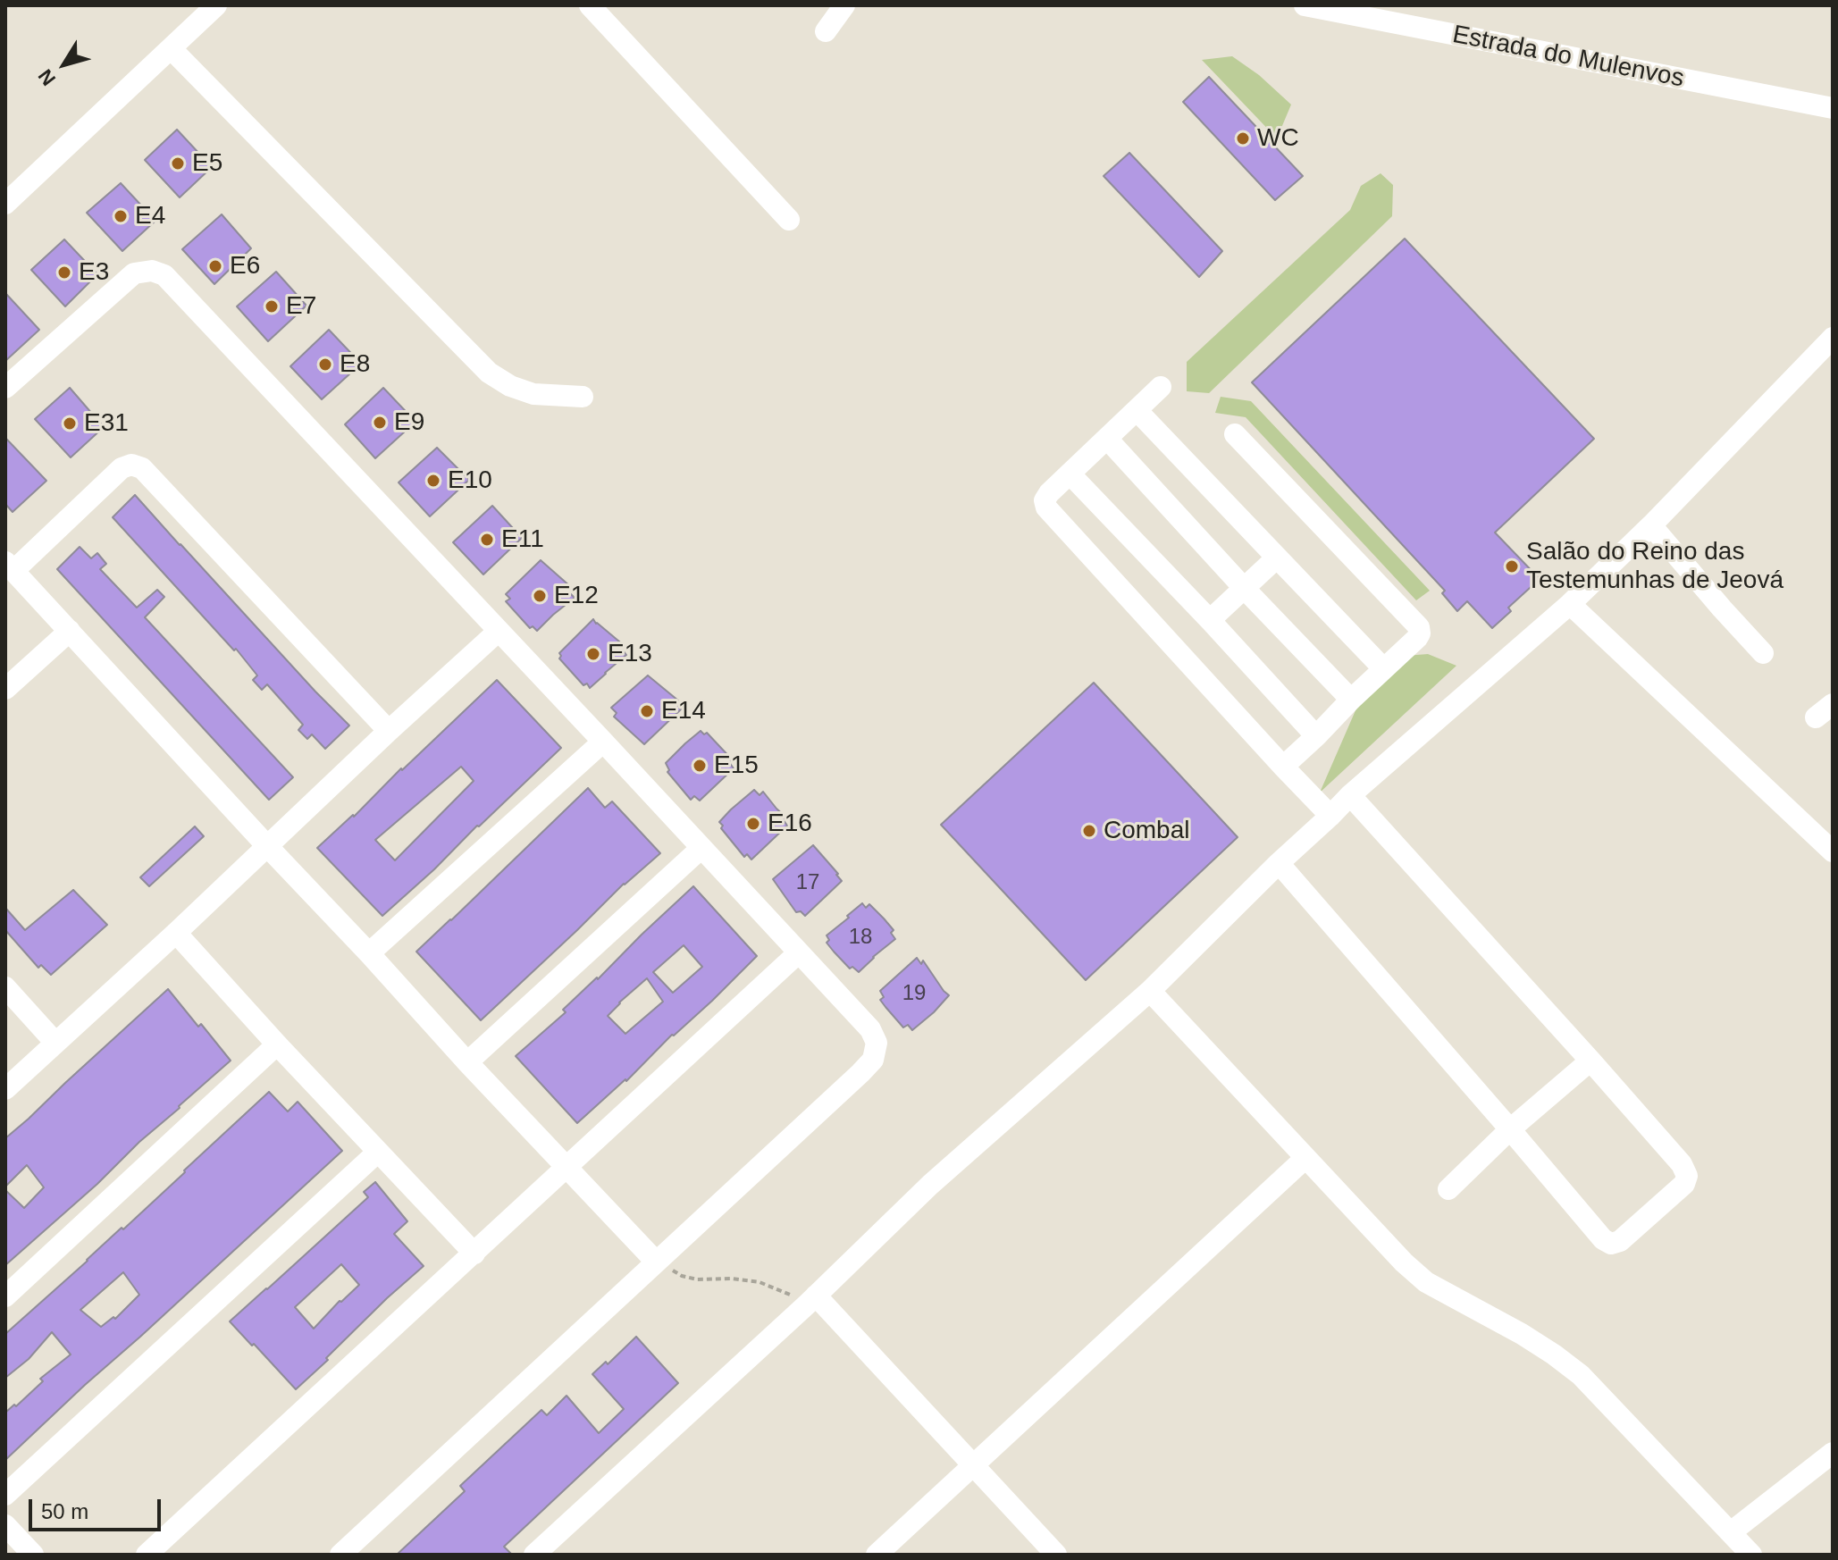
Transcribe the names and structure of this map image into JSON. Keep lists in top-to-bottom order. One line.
{"streets":{"street":["Estrada do Mulenvos"]},"places":["WC","E5","E4","E6","E3","E7","E8","E9","E31","E10","E11","Salão do Reino das Testemunhas de Jeová","E12","E13","E14","E15","E16","Combal"],"house_numbers":["17","18","19"],"scale_bar":"50 m","north":"bottom left"}
